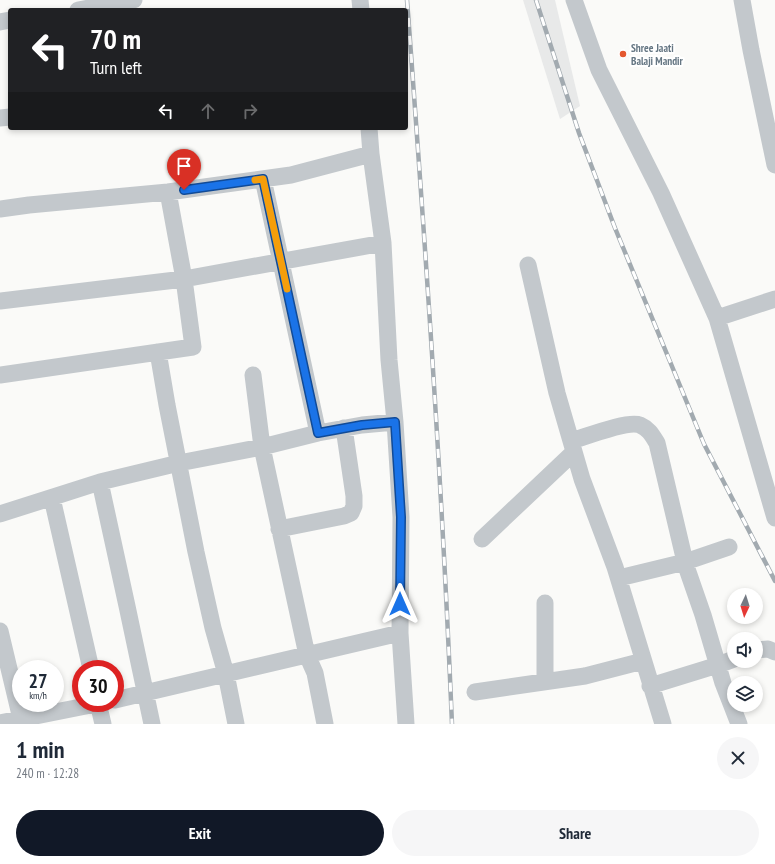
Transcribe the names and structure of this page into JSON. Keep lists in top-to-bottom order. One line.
{"places":["Shree Jaati Balaji Mandir"],"north":"bottom","page":{"turn":["70 m","Turn left"],"speed":"27 km/h","limit":"30","heading":["1 min","240 m · 12:28"],"buttons":["Exit","Share"]}}
